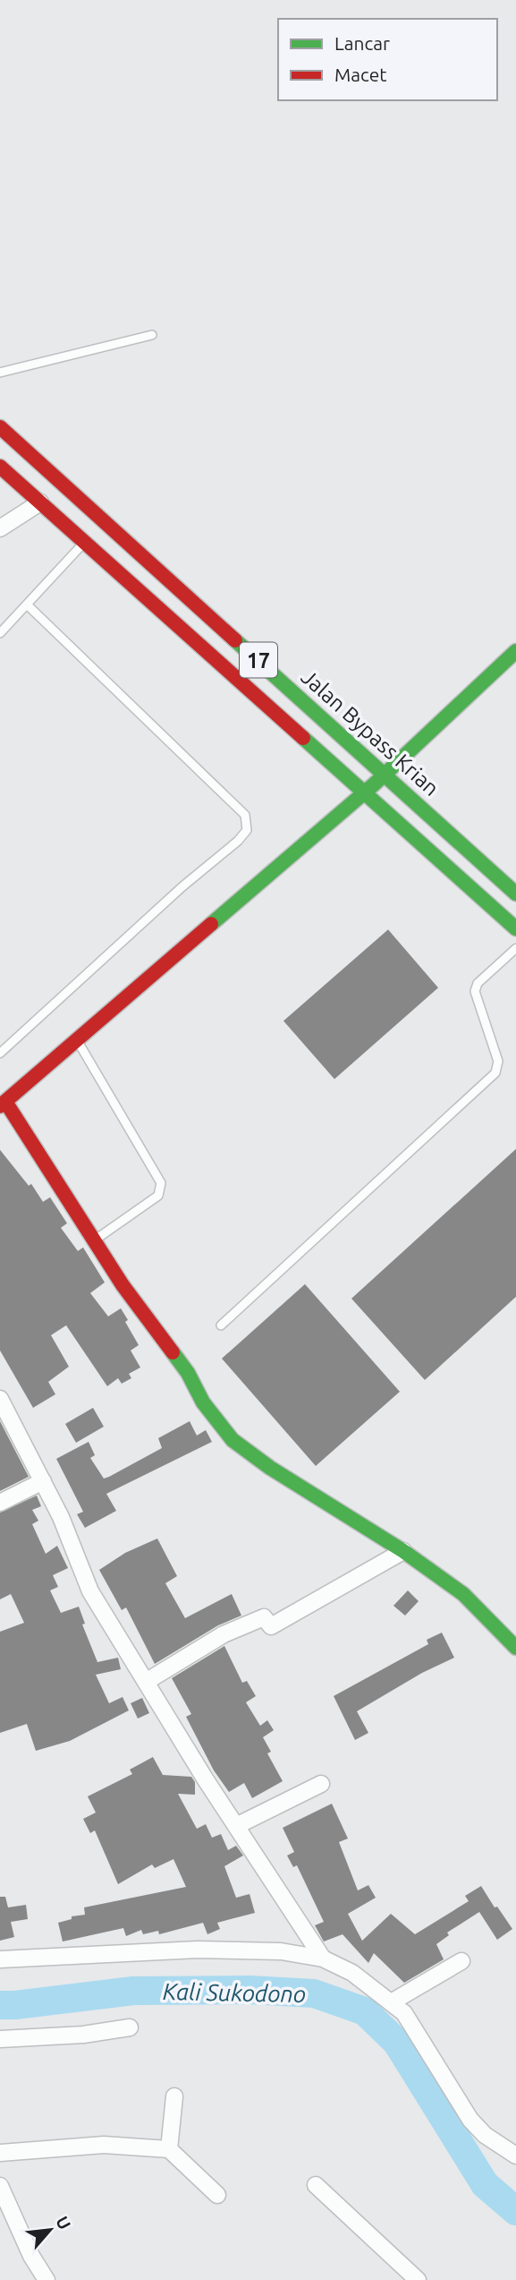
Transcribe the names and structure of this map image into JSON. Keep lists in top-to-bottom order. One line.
{"streets":{"main road":["17","Jalan Bypass Krian"]},"water":["Kali Sukodono"],"legend":["Lancar","Macet"],"north":"top right"}
